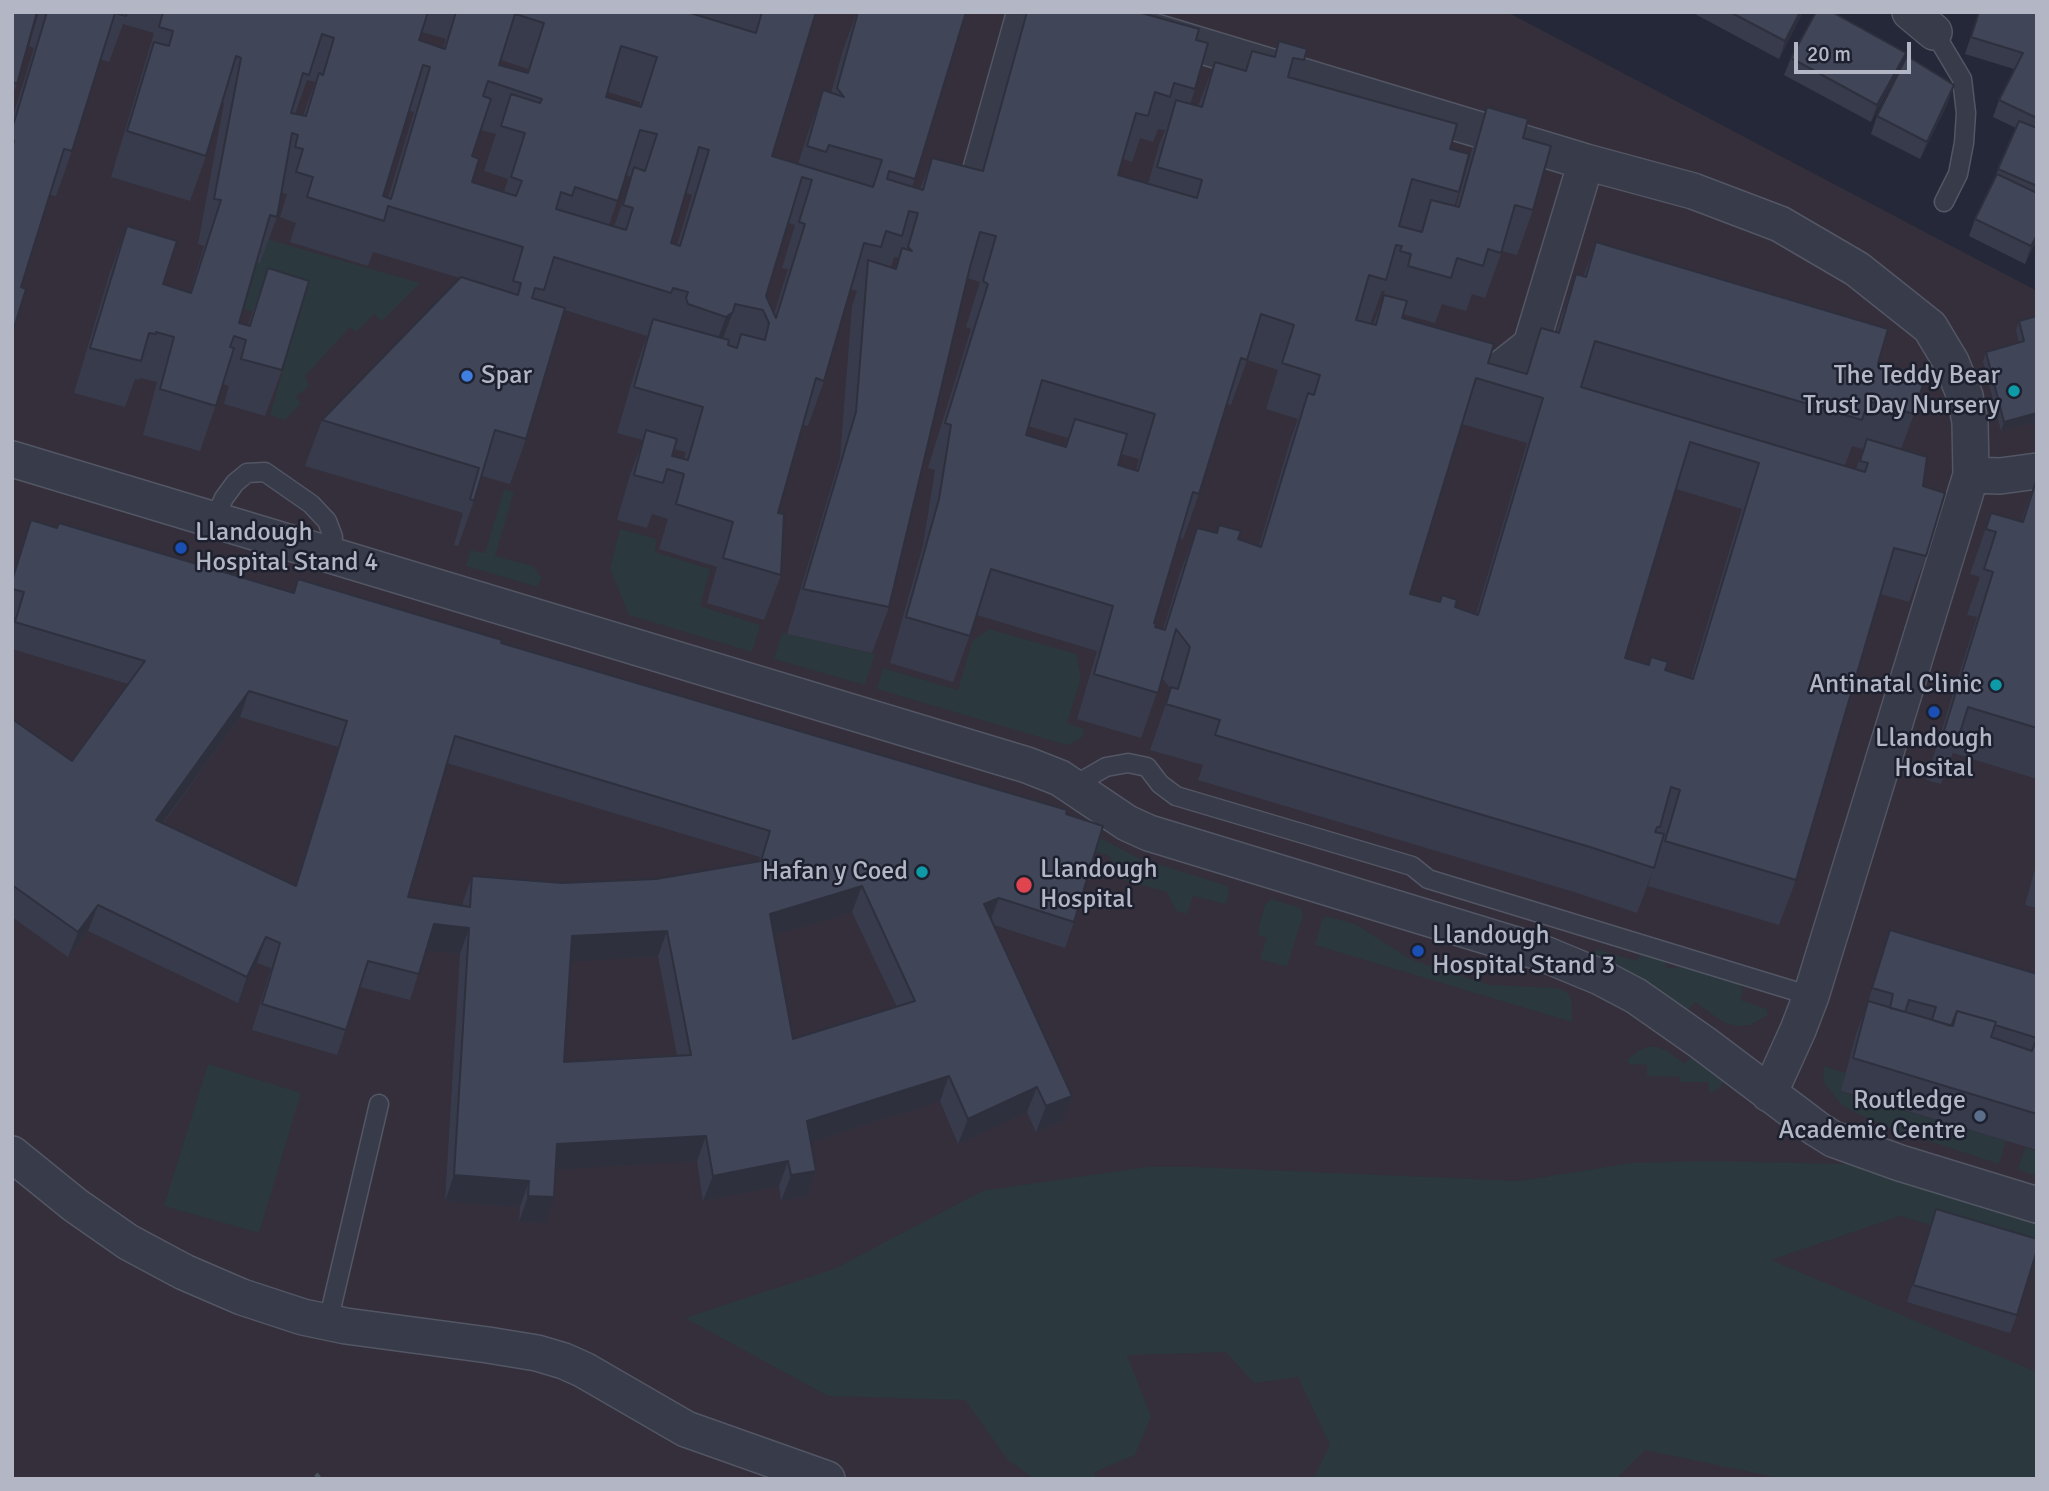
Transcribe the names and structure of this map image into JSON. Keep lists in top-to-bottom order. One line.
{"places":["Spar","The Teddy Bear Trust Day Nursery","Llandough Hospital Stand 4","Antinatal Clinic","Llandough Hosital","Hafan y Coed","Llandough Hospital","Llandough Hospital Stand 3","Routledge Academic Centre"],"scale_bar":"20 m"}
